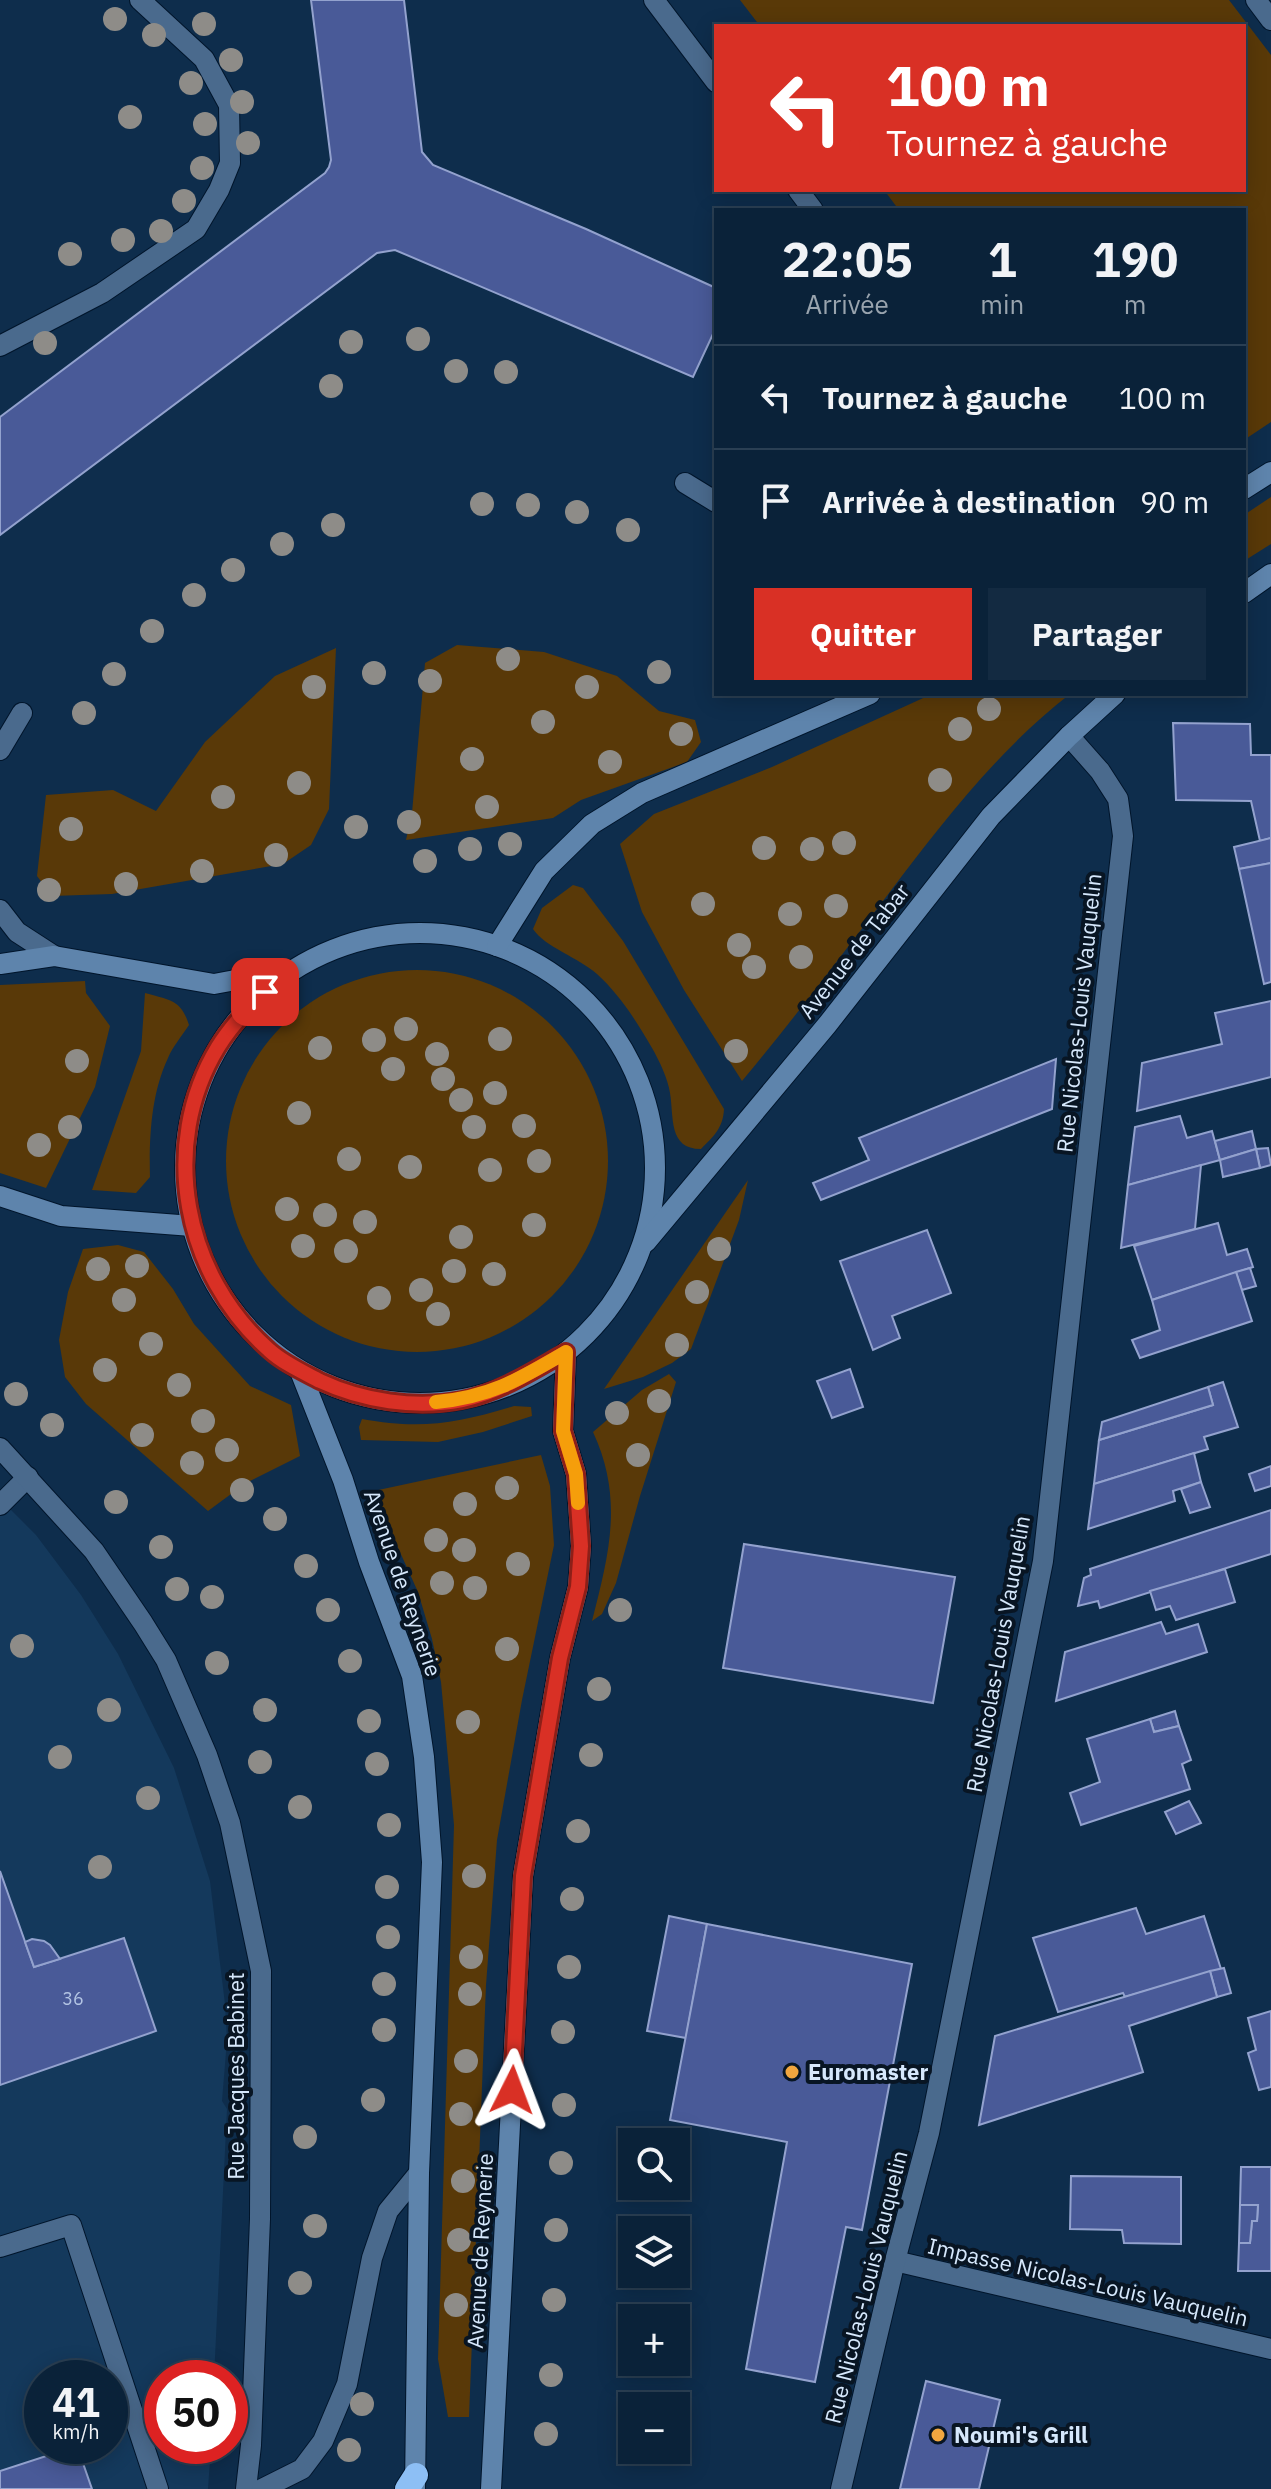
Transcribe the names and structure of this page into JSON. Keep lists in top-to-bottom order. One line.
{"streets":{"main road":["Avenue de Tabar","Avenue de Reynerie"],"street":["Rue Nicolas-Louis Vauquelin","Rue Jacques Babinet","Impasse Nicolas-Louis Vauquelin"]},"crossings":[["Avenue de Tabar","Rue Nicolas-Louis Vauquelin"],["Rue Nicolas-Louis Vauquelin","Impasse Nicolas-Louis Vauquelin"]],"places":["Euromaster","Noumi's Grill"],"house_numbers":["36"],"page":{"turn":["100 m","Tournez à gauche"],"eta":["22:05","Arrivée","1","min","190","m"],"list":[{"name":"Tournez à gauche","value":"100 m"},{"name":"Arrivée à destination","value":"90 m"}],"buttons":["Quitter","Partager"],"map_buttons":["+","−"],"speed":"41 km/h","limit":"50"}}
